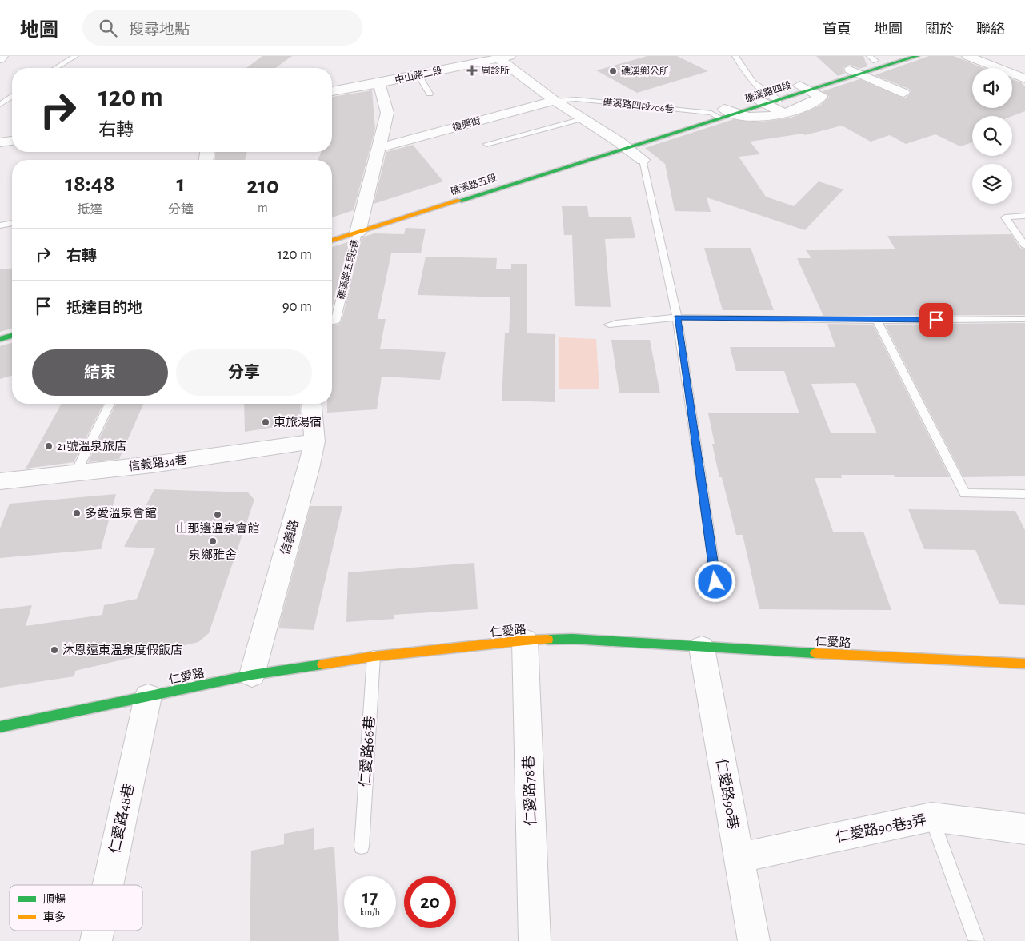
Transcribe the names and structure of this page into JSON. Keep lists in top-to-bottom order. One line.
{"streets":{"main road":["礁溪路四段","礁溪路五段","仁愛路"],"street":["中山路二段","復興街","信義路34巷","信義路","仁愛路78巷","仁愛路90巷","仁愛路48巷","仁愛路90巷3弄"],"lane":["礁溪路四段206巷","礁溪路五段5巷","仁愛路66巷"]},"crossings":[["礁溪路四段","礁溪路四段206巷"],["礁溪路四段","礁溪路五段"],["礁溪路四段206巷","復興街"],["礁溪路五段","礁溪路五段5巷"],["信義路34巷","信義路"],["信義路","仁愛路"],["仁愛路","仁愛路66巷"],["仁愛路","仁愛路78巷"],["仁愛路","仁愛路90巷"],["仁愛路","仁愛路48巷"],["仁愛路90巷","仁愛路90巷3弄"]],"places":{"health":["周診所"],"other":["礁溪鄉公所","東旅湯宿","21號溫泉旅店","多愛溫泉會館","山那邊溫泉會館","泉鄉雅舍","沐恩遠東溫泉度假飯店"]},"legend":["順暢","車多"],"page":{"header":"地圖","search":"搜尋地點","nav":["首頁","地圖","關於","聯絡"],"turn":["120 m","右轉"],"eta":["18:48","抵達","1","分鐘","210","m"],"list":[{"name":"右轉","value":"120 m"},{"name":"抵達目的地","value":"90 m"}],"buttons":["結束","分享"],"speed":"17 km/h","limit":"20"}}
